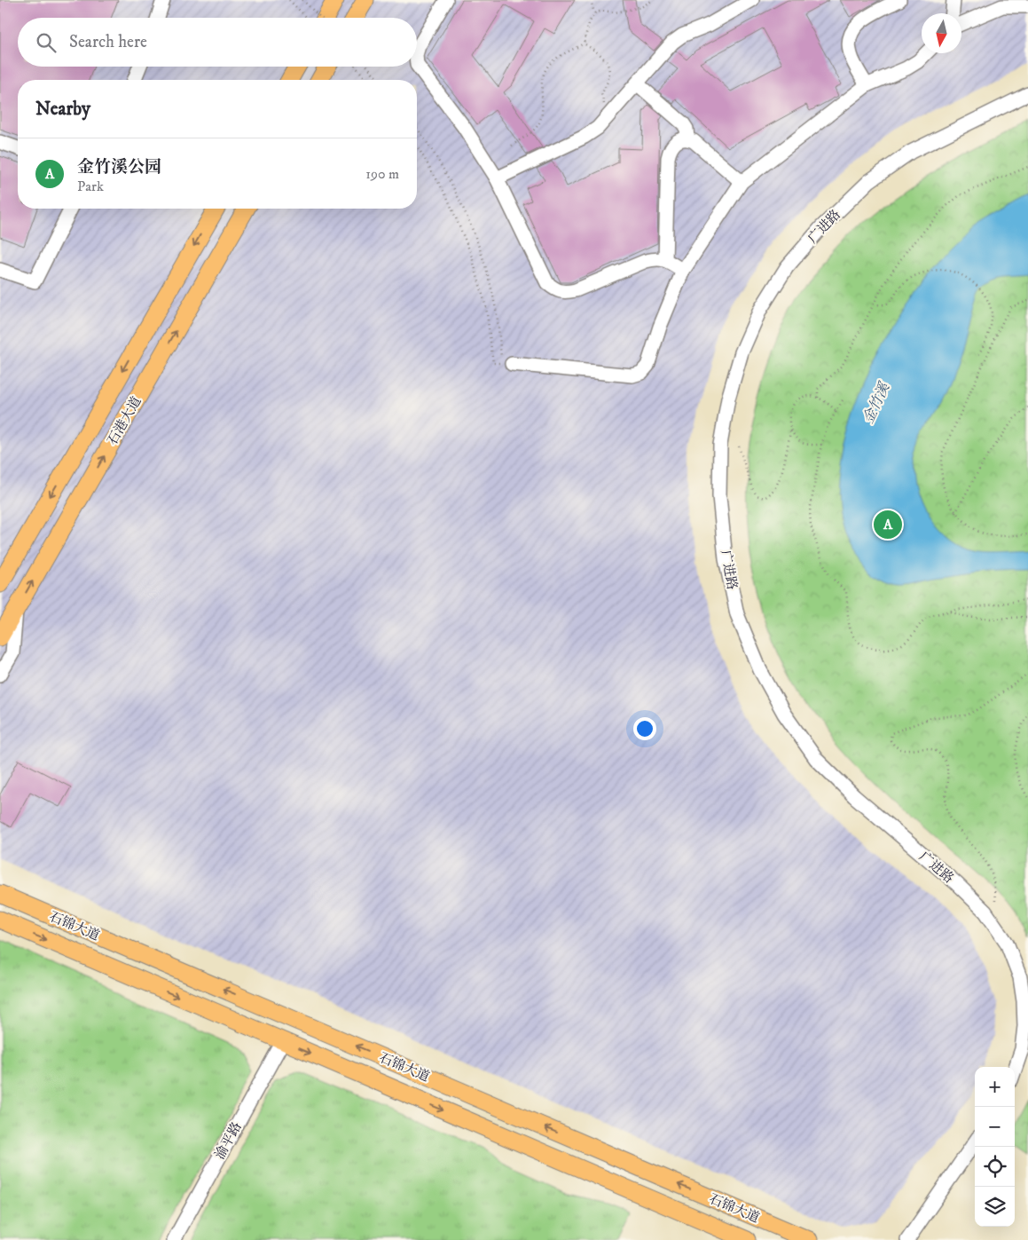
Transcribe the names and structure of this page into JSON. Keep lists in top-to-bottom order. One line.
{"streets":{"main road":["石港大道","石锦大道"],"street":["广进路","渝平路"]},"crossings":[["石锦大道","渝平路"]],"water":["金竹溪"],"north":"bottom","page":{"search":"Search here","heading":"Nearby","list":[{"mark":"A","name":"金竹溪公园","note":"Park","value":"190 m"}],"pins":"A","map_buttons":["+","−"]}}
